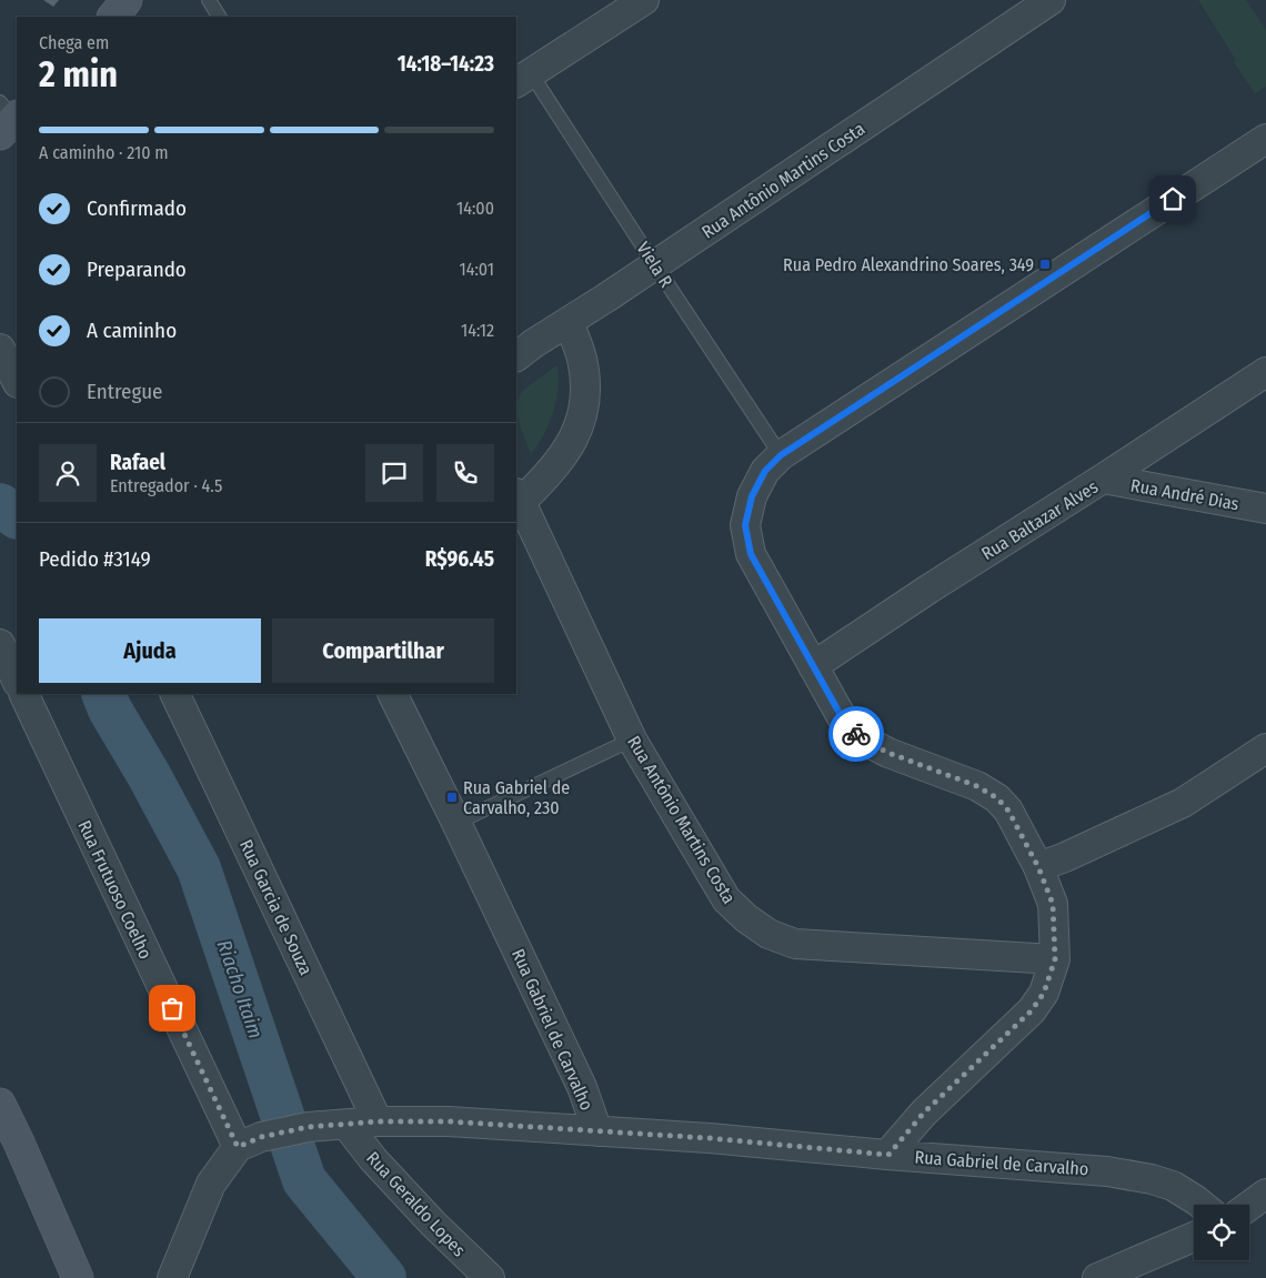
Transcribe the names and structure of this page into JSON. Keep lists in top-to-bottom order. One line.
{"streets":{"street":["Rua Antônio Martins Costa","Rua André Dias","Rua Baltazar Alves","Rua Frutuoso Coelho","Rua Garcia de Souza","Rua Gabriel de Carvalho","Rua Geraldo Lopes"],"lane":["Viela R"]},"crossings":[["Rua Antônio Martins Costa","Viela R"],["Rua André Dias","Rua Baltazar Alves"]],"water":["Riacho Itaim"],"places":{"transit":["Rua Pedro Alexandrino Soares, 349","Rua Gabriel de Carvalho, 230"]},"page":{"heading":["2 min","Chega em","14:18–14:23"],"panel":["Rafael","Entregador · 4.5","Pedido #3149","R$96.45"],"bar":"A caminho · 210 m","list":[["Confirmado","14:00"],["Preparando","14:01"],["A caminho","14:12"],"Entregue"],"buttons":["Ajuda","Compartilhar"]}}
